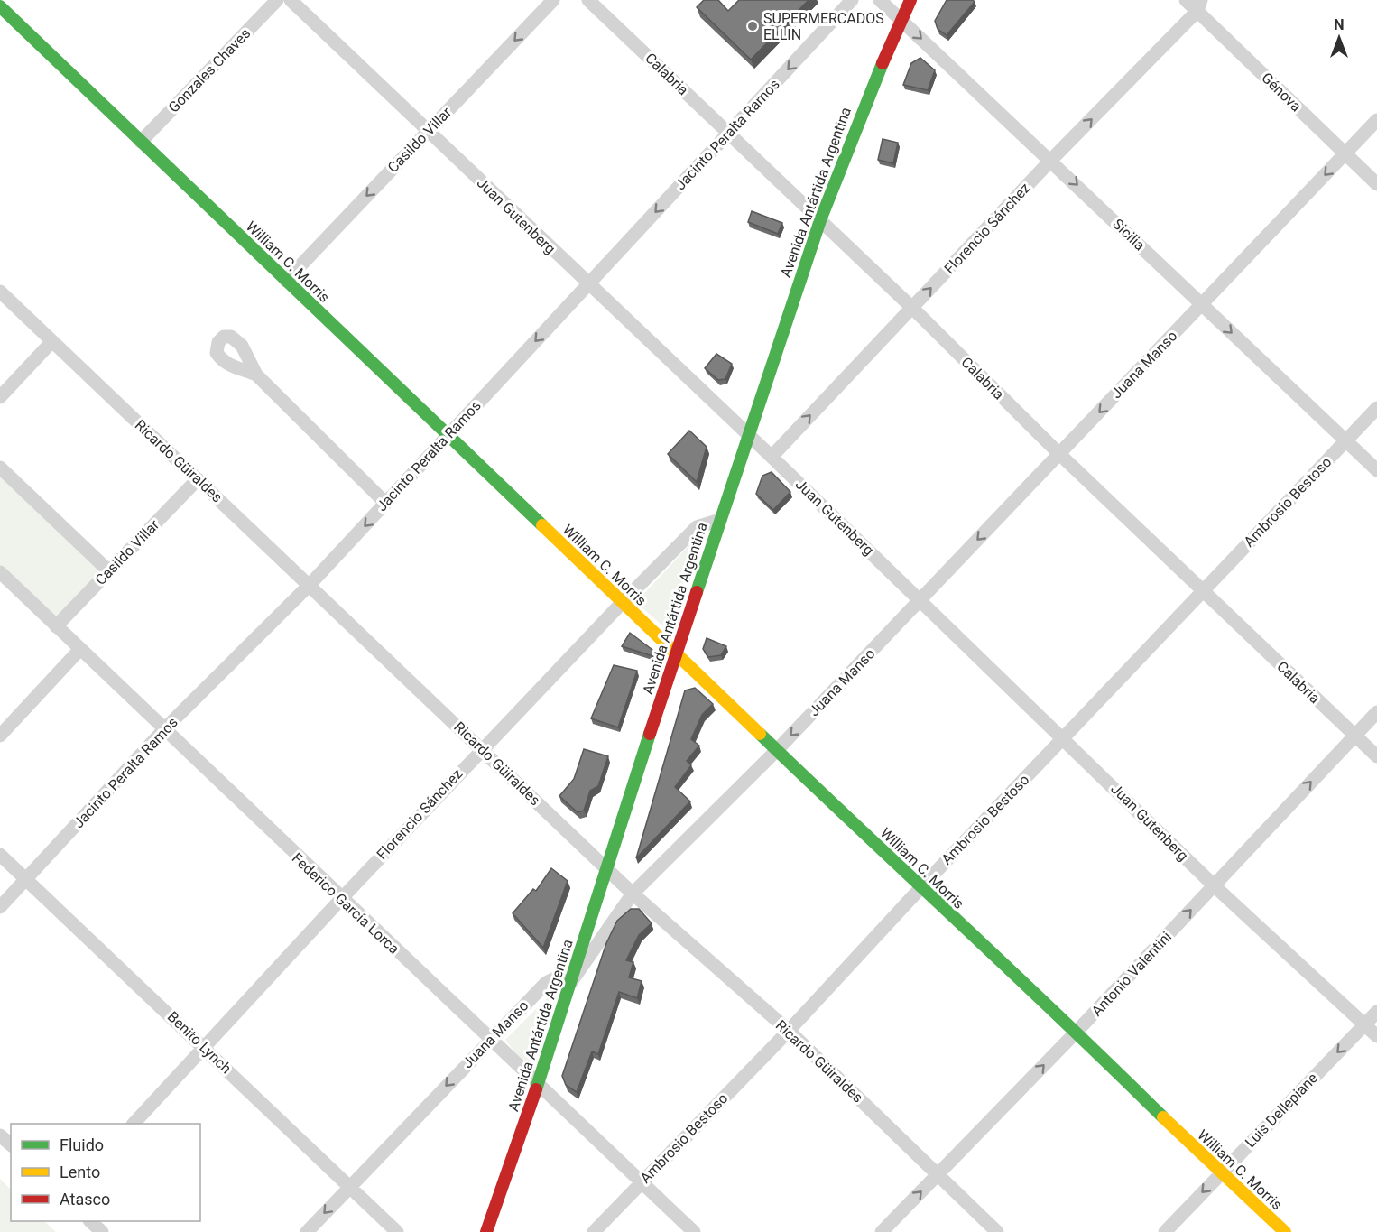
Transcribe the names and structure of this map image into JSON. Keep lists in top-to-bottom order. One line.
{"streets":{"street":["Gonzales Chaves","Calabria","Génova","Jacinto Peralta Ramos","Casildo Villar","Avenida Antártida Argentina","Juan Gutenberg","Florencio Sánchez","Sicilia","William C. Morris","Juana Manso","Ricardo Güiraldes","Ambrosio Bestoso","Federico García Lorca","Antonio Valentini","Benito Lynch","Luis Dellepiane"]},"crossings":[["Gonzales Chaves","William C. Morris"],["Calabria","Jacinto Peralta Ramos"],["Calabria","Avenida Antártida Argentina"],["Calabria","Florencio Sánchez"],["Calabria","Juana Manso"],["Calabria","Ambrosio Bestoso"],["Calabria","Antonio Valentini"],["Génova","Florencio Sánchez"],["Génova","Juana Manso"],["Jacinto Peralta Ramos","Juan Gutenberg"],["Jacinto Peralta Ramos","William C. Morris"],["Jacinto Peralta Ramos","Ricardo Güiraldes"],["Jacinto Peralta Ramos","Federico García Lorca"],["Jacinto Peralta Ramos","Benito Lynch"],["Casildo Villar","Juan Gutenberg"],["Casildo Villar","William C. Morris"],["Casildo Villar","Ricardo Güiraldes"],["Casildo Villar","Federico García Lorca"],["Avenida Antártida Argentina","Juan Gutenberg"],["Avenida Antártida Argentina","Florencio Sánchez"],["Avenida Antártida Argentina","Sicilia"],["Avenida Antártida Argentina","William C. Morris"],["Avenida Antártida Argentina","Juana Manso"],["Avenida Antártida Argentina","Ricardo Güiraldes"],["Avenida Antártida Argentina","Federico García Lorca"],["Juan Gutenberg","Florencio Sánchez"],["Juan Gutenberg","Juana Manso"],["Juan Gutenberg","Ambrosio Bestoso"],["Juan Gutenberg","Antonio Valentini"],["Juan Gutenberg","Luis Dellepiane"],["Florencio Sánchez","Sicilia"],["Florencio Sánchez","William C. Morris"],["Florencio Sánchez","Ricardo Güiraldes"],["Florencio Sánchez","Federico García Lorca"],["Florencio Sánchez","Benito Lynch"],["Sicilia","Juana Manso"],["Sicilia","Ambrosio Bestoso"],["William C. Morris","Juana Manso"],["William C. Morris","Ambrosio Bestoso"],["William C. Morris","Antonio Valentini"],["William C. Morris","Luis Dellepiane"],["Juana Manso","Ricardo Güiraldes"],["Juana Manso","Federico García Lorca"],["Juana Manso","Benito Lynch"],["Ricardo Güiraldes","Ambrosio Bestoso"],["Ricardo Güiraldes","Antonio Valentini"],["Ambrosio Bestoso","Federico García Lorca"]],"one_way":["Jacinto Peralta Ramos","Casildo Villar","Florencio Sánchez","Sicilia","Juana Manso","Antonio Valentini","Luis Dellepiane"],"places":["SUPERMERCADOS ELLIN"],"legend":["Fluido","Lento","Atasco"],"north":"top"}
